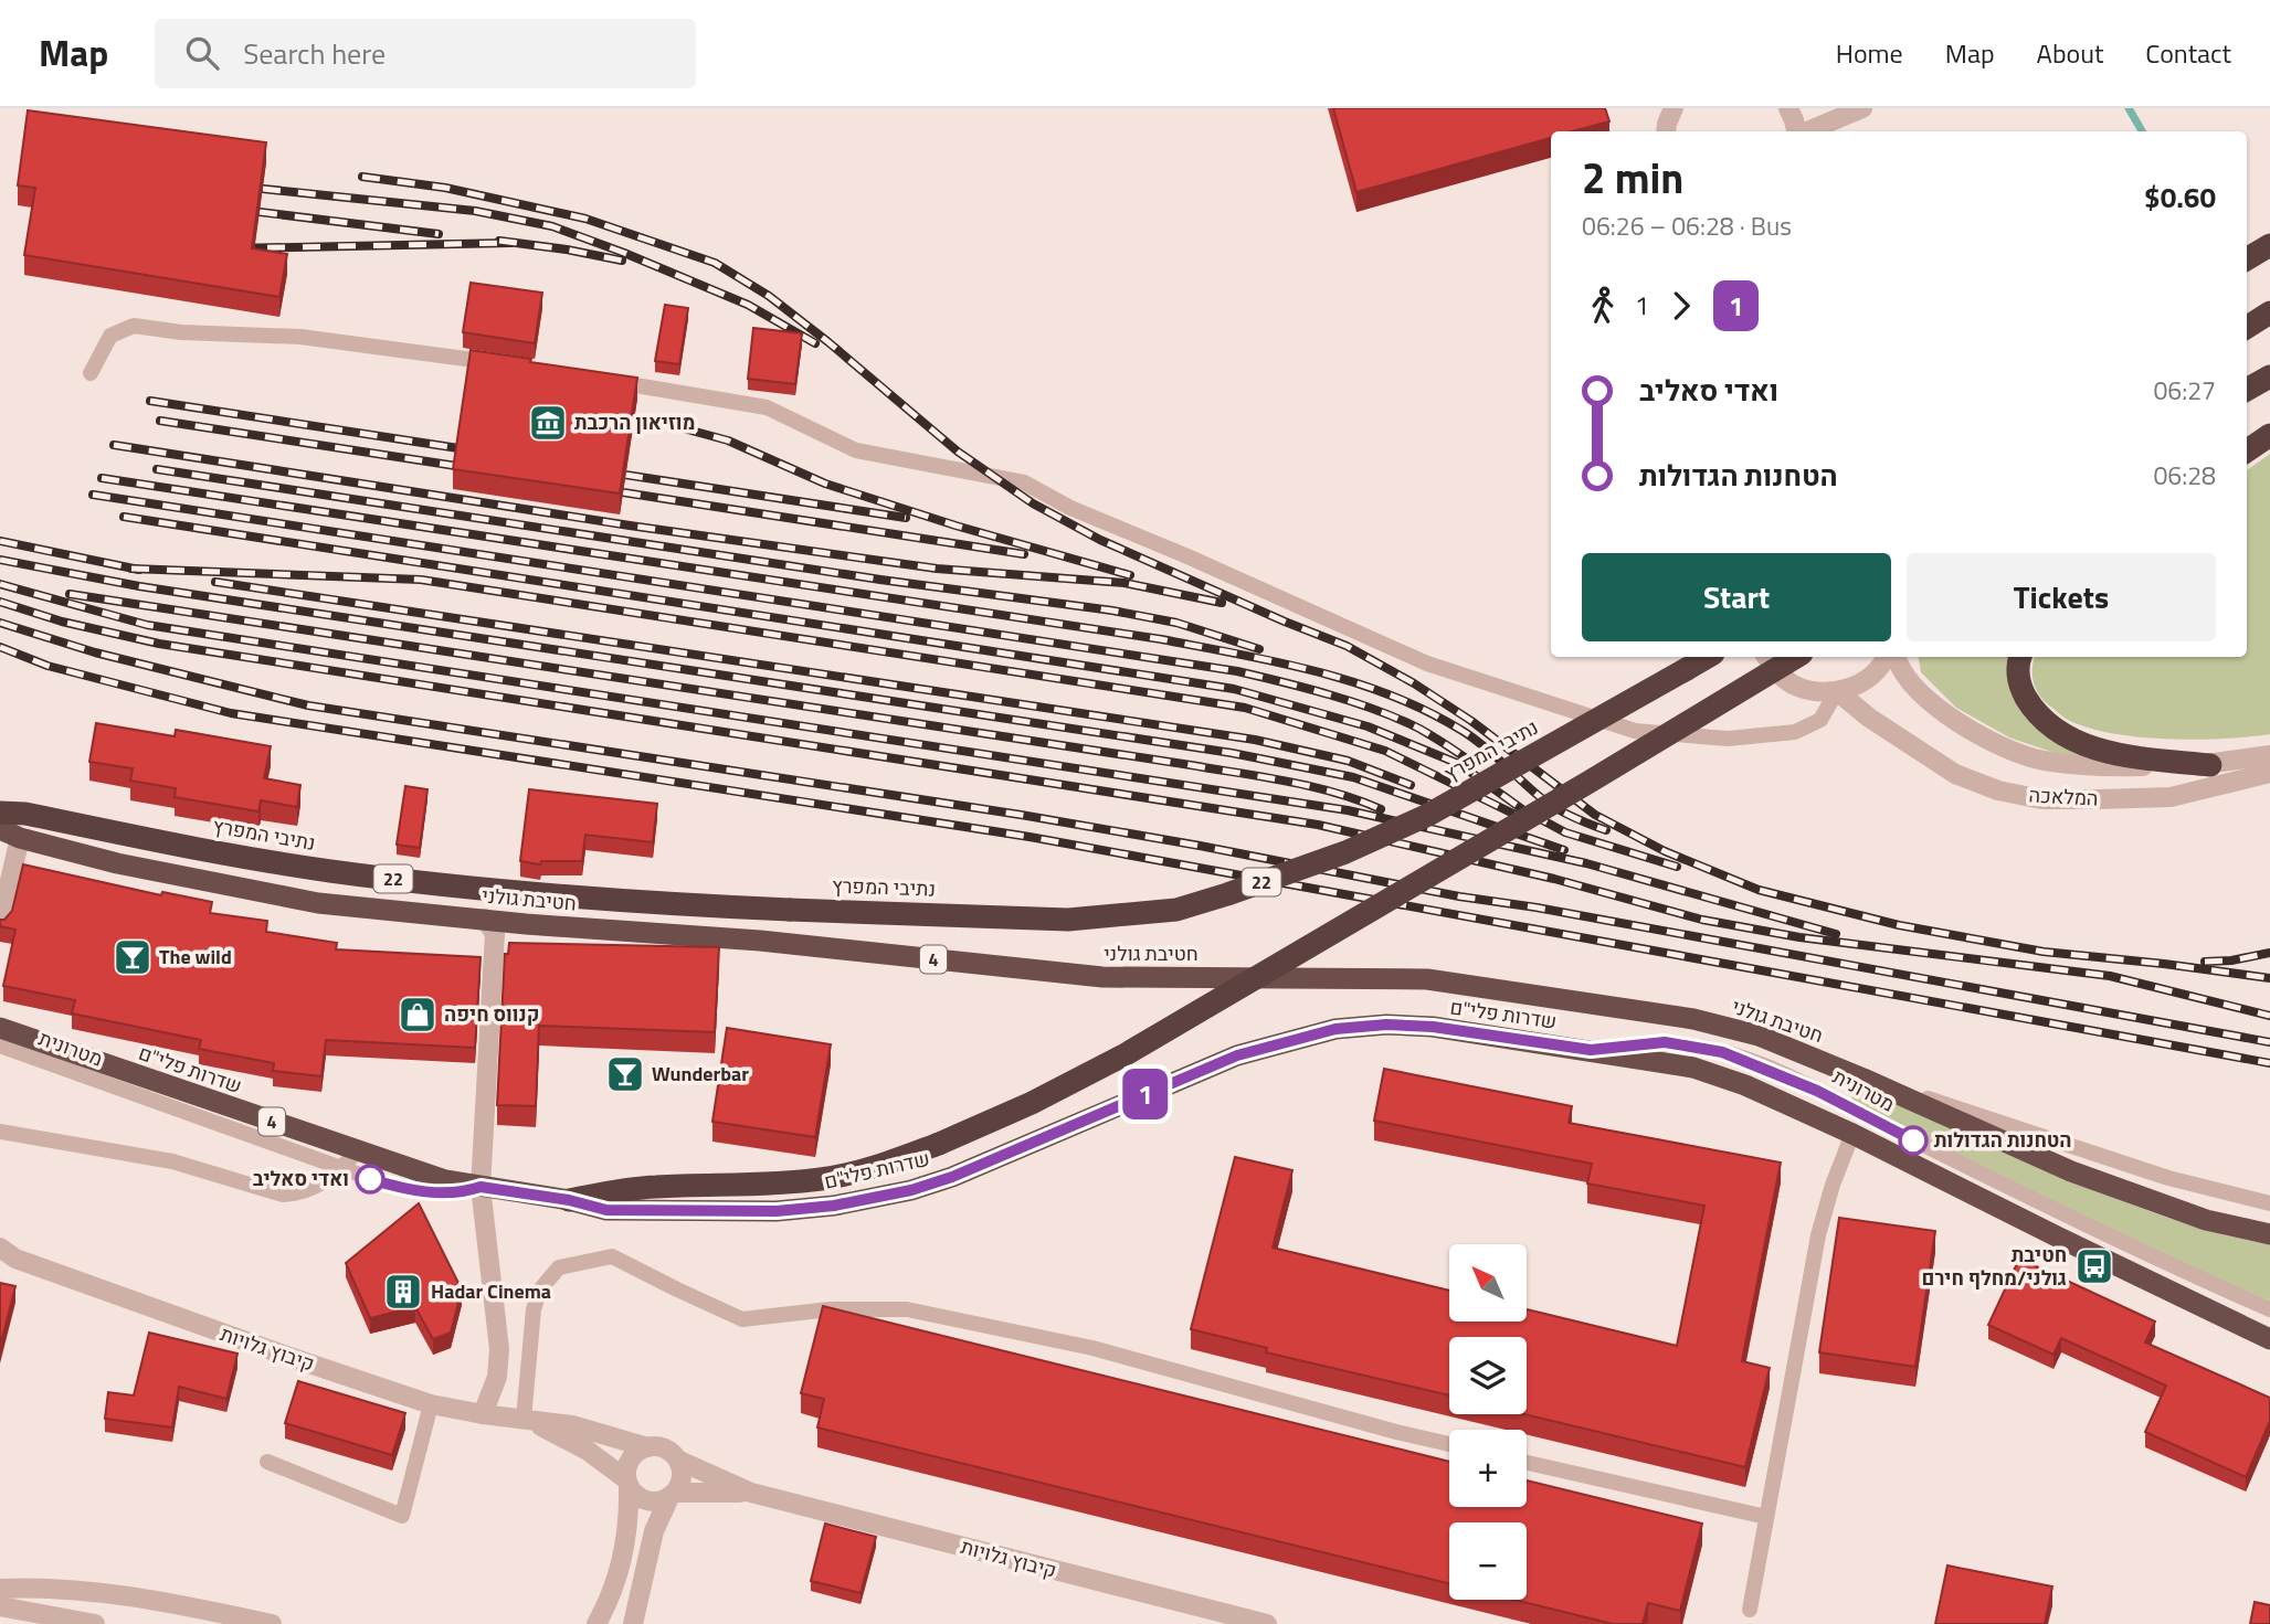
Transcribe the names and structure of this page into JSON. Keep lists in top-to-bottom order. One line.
{"streets":{"highway":["נתיבי המפרץ","22","חטיבת גולני","4","שדרות פלי\"ם"],"street":["המלאכה","קיבוץ גלויות"],"lane":["מטרונית"]},"crossings":[["חטיבת גולני","מטרונית"],["שדרות פלי\"ם","מטרונית"]],"places":{"museum":["מוזיאון הרכבת"],"bar":["The wild","Wunderbar"],"shop":["קנווס חיפה"],"other":["הטחנות הגדולות","ואדי סאליב"],"bus stop":["חטיבת גולני/מחלף חירם"],"building":["Hadar Cinema"]},"lines":["bus line 1"],"north":"top left","page":{"header":"Map","search":"Search here","nav":["Home","Map","About","Contact"],"on_map":"1","heading":["2 min","06:26 – 06:28 · Bus","$0.60"],"legs":["1","1"],"list":[{"name":"ואדי סאליב","value":"06:27"},{"name":"הטחנות הגדולות","value":"06:28"}],"buttons":["Start","Tickets"],"map_buttons":["+","−"]}}
